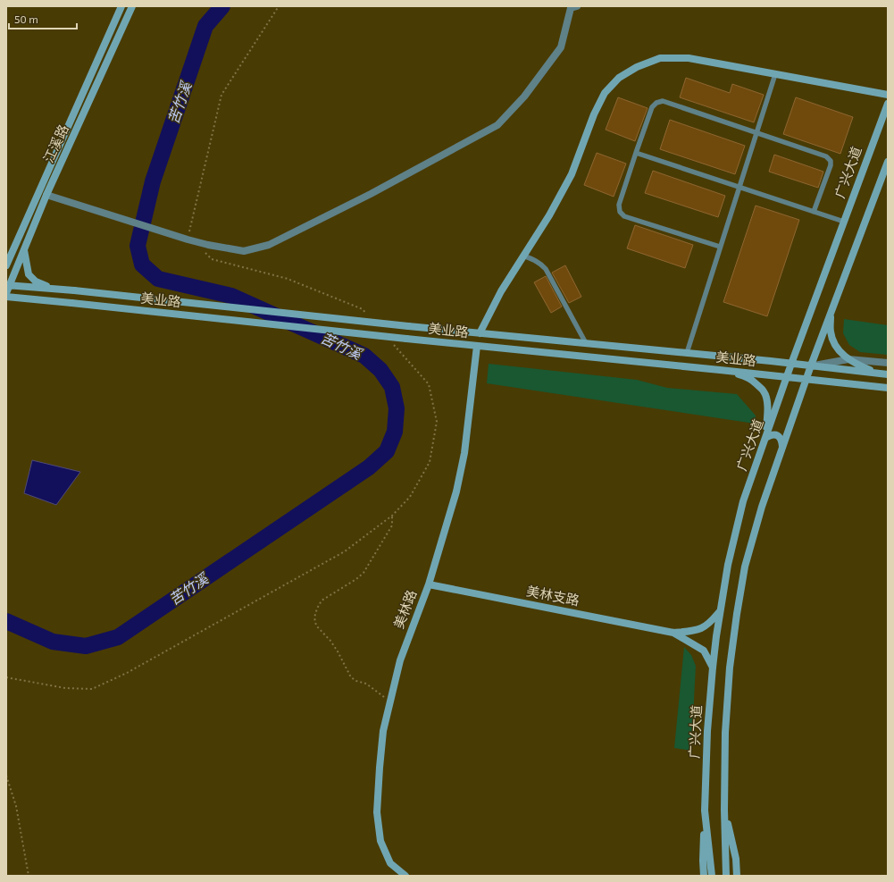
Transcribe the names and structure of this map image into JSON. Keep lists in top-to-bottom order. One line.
{"streets":{"main road":["江溪路","广兴大道","美业路","美林支路","美林路"]},"crossings":[["江溪路","美业路"],["广兴大道","美业路"],["美业路","美林路"],["美林支路","美林路"]],"water":["苦竹溪"],"scale_bar":"50 m"}
